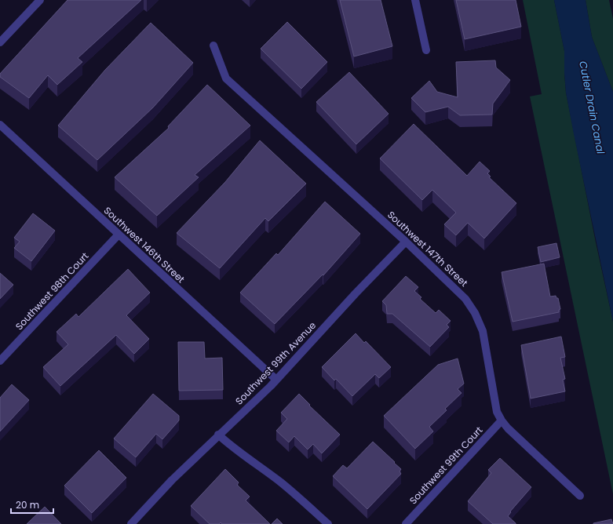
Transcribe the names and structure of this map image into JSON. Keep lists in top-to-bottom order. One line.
{"streets":{"street":["Southwest 146th Street","Southwest 147th Street","Southwest 98th Court","Southwest 99th Avenue","Southwest 99th Court"]},"crossings":[["Southwest 146th Street","Southwest 98th Court"],["Southwest 146th Street","Southwest 99th Avenue"],["Southwest 147th Street","Southwest 99th Avenue"],["Southwest 147th Street","Southwest 99th Court"]],"water":["Cutler Drain Canal"],"scale_bar":"20 m"}
